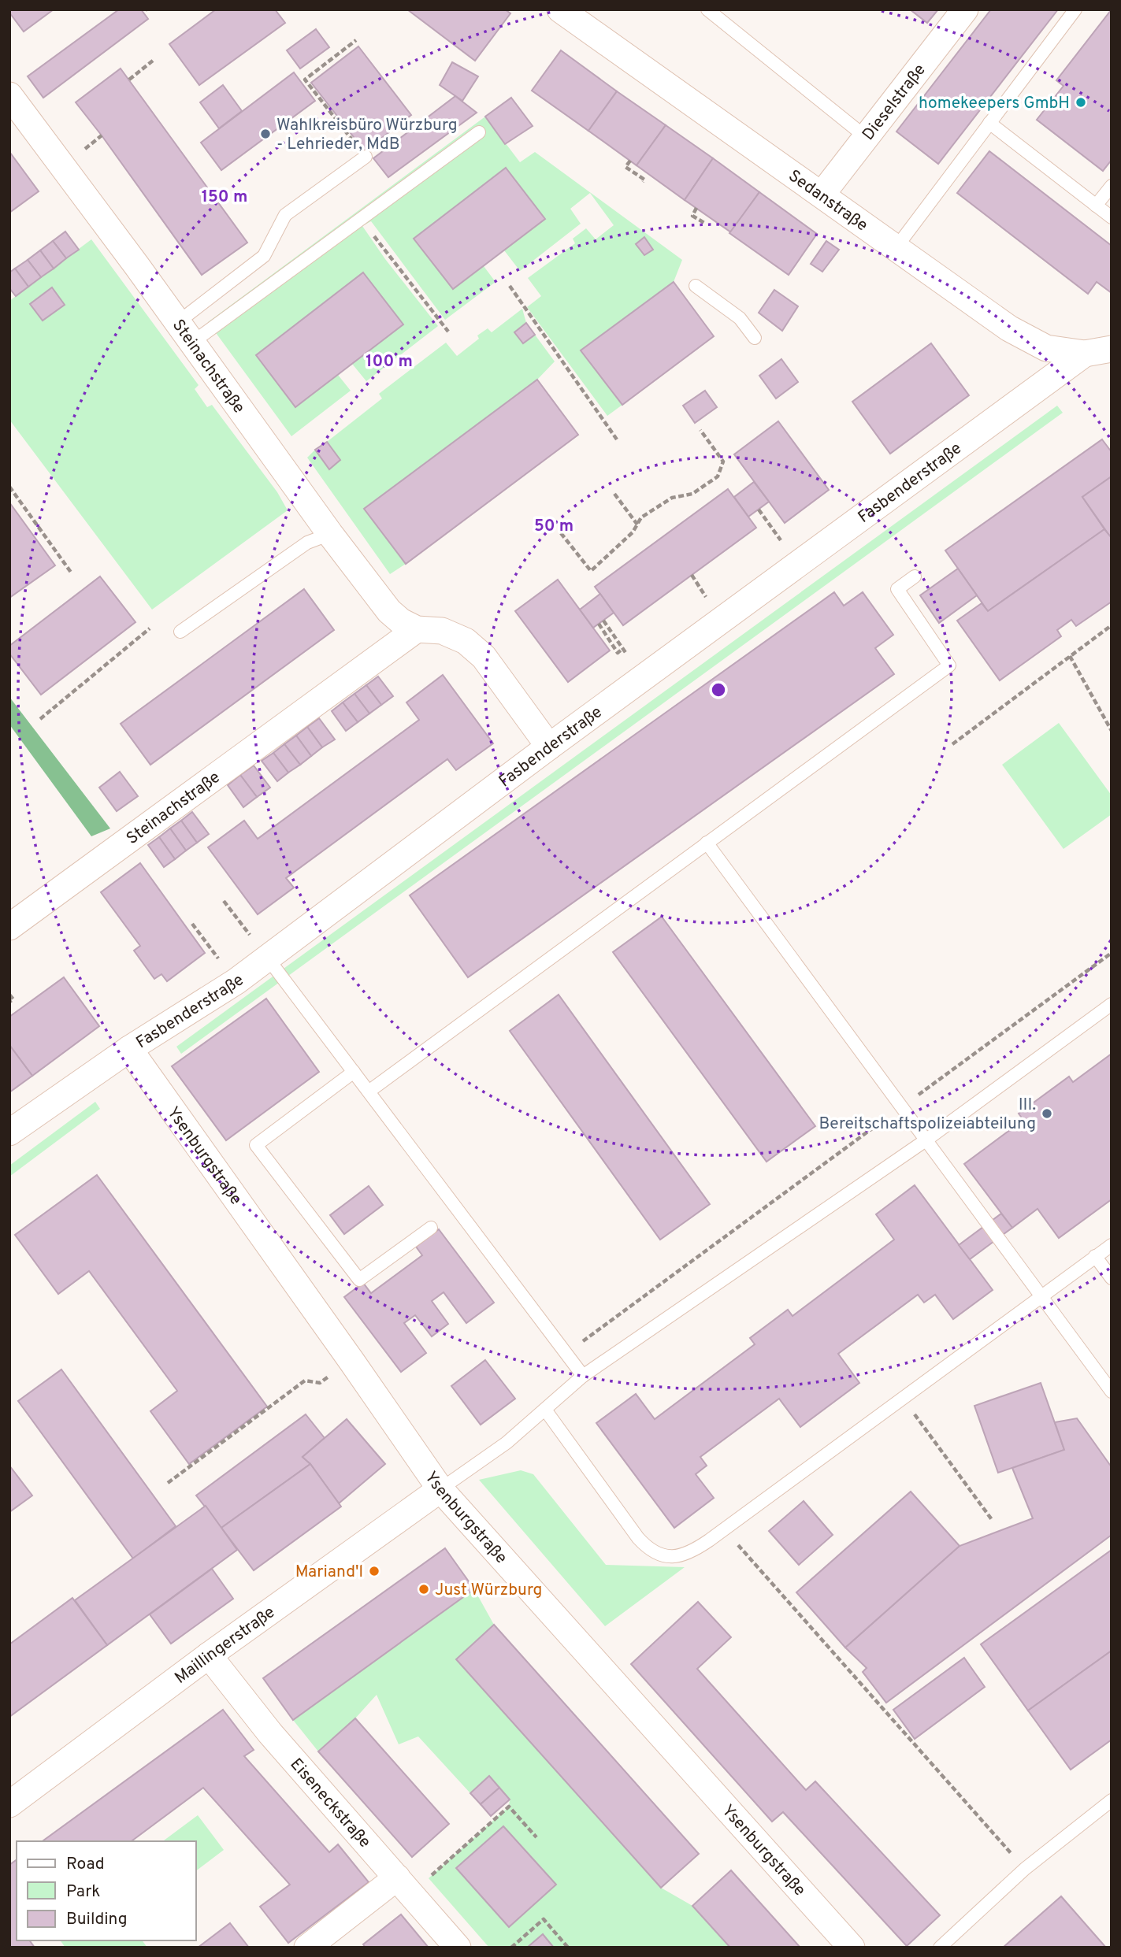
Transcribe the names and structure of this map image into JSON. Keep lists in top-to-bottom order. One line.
{"streets":{"street":["Dieselstraße","Sedanstraße","Steinachstraße","Fasbenderstraße","Ysenburgstraße","Maillingerstraße","Eiseneckstraße"]},"crossings":[["Dieselstraße","Sedanstraße"],["Sedanstraße","Fasbenderstraße"],["Steinachstraße","Fasbenderstraße"],["Fasbenderstraße","Ysenburgstraße"],["Ysenburgstraße","Maillingerstraße"],["Maillingerstraße","Eiseneckstraße"]],"places":["homekeepers GmbH","Wahlkreisbüro Würzburg - Lehrieder, MdB","III. Bereitschaftspolizeiabteilung","Mariand'l","Just Würzburg"],"legend":["Road","Park","Building"],"rings":["150 m","100 m","50 m"]}
